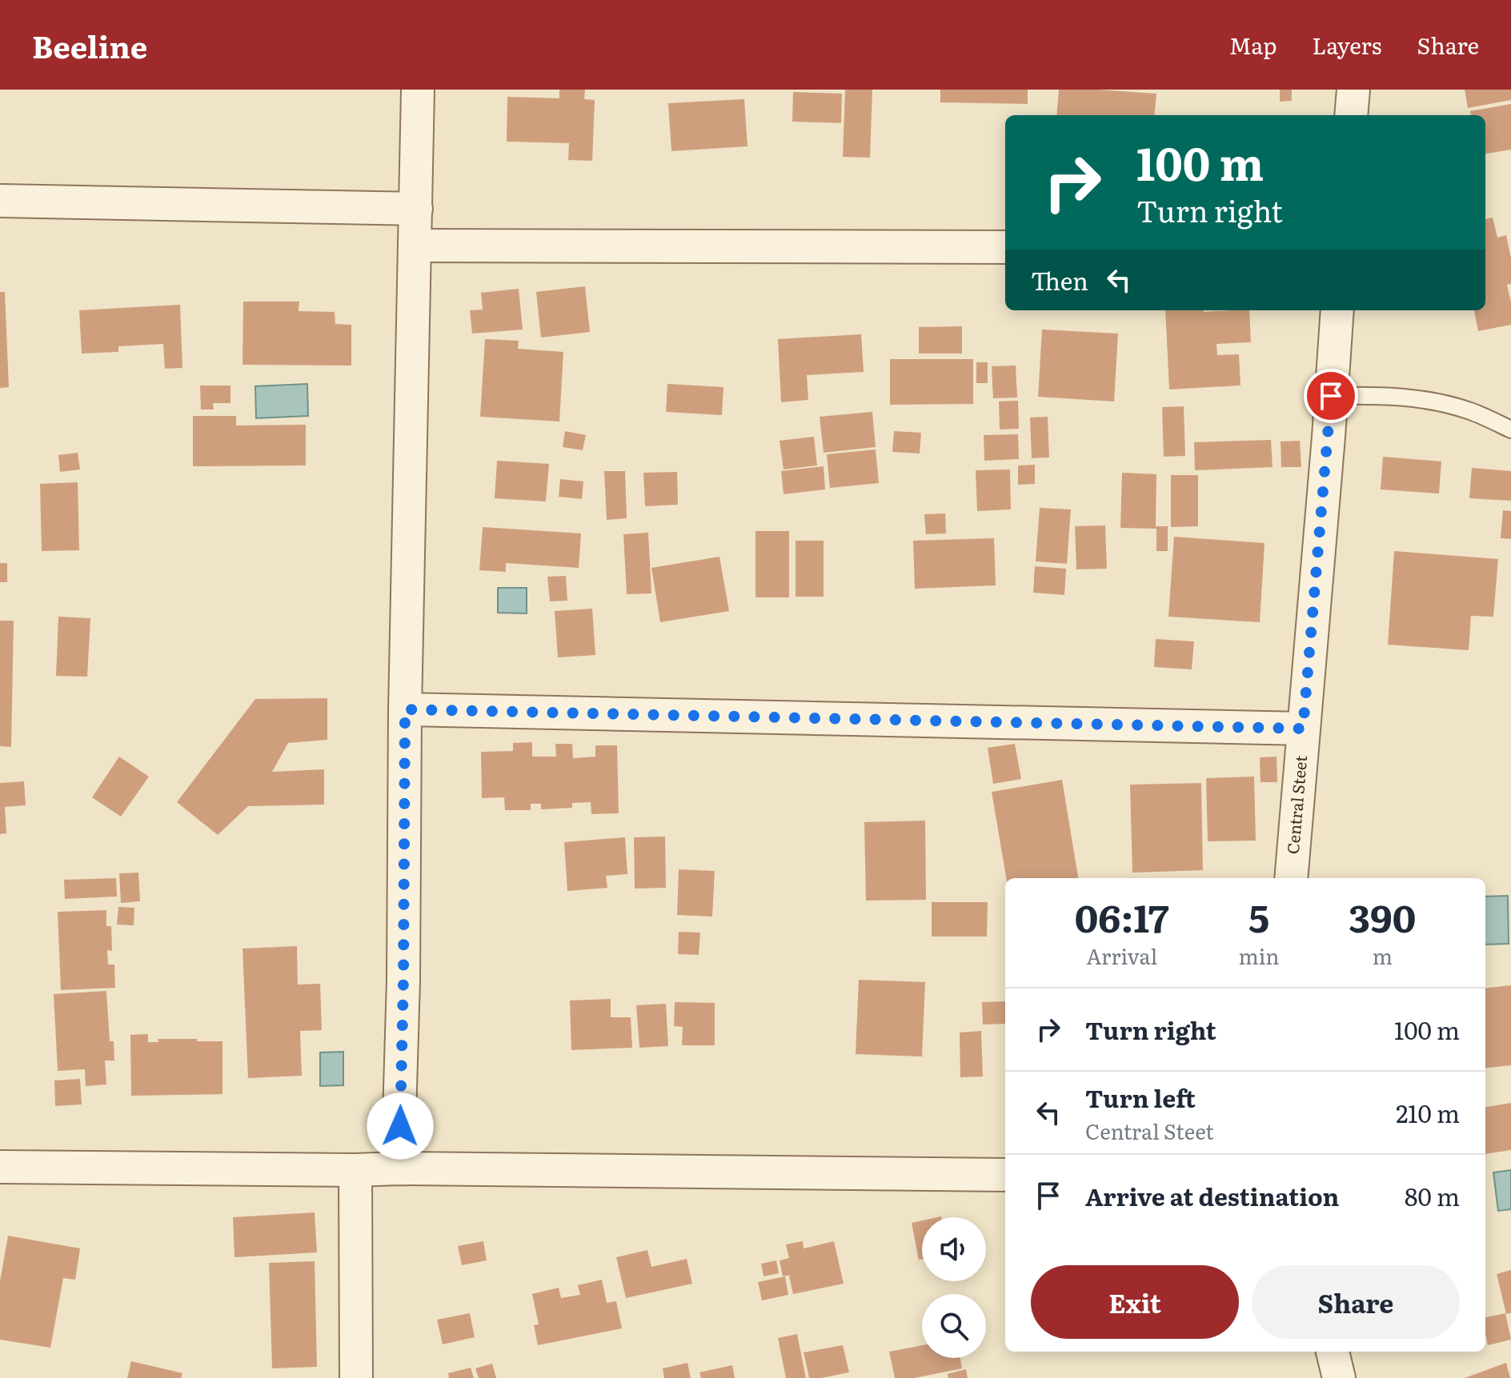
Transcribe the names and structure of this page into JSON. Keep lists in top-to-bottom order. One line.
{"streets":{"street":["Central Steet"]},"page":{"header":"Beeline","nav":["Map","Layers","Share"],"turn":["100 m","Turn right"],"then":"Then","eta":["06:17","Arrival","5","min","390","m"],"list":[{"name":"Turn right","value":"100 m"},{"name":"Turn left","note":"Central Steet","value":"210 m"},{"name":"Arrive at destination","value":"80 m"}],"buttons":["Exit","Share"]}}
